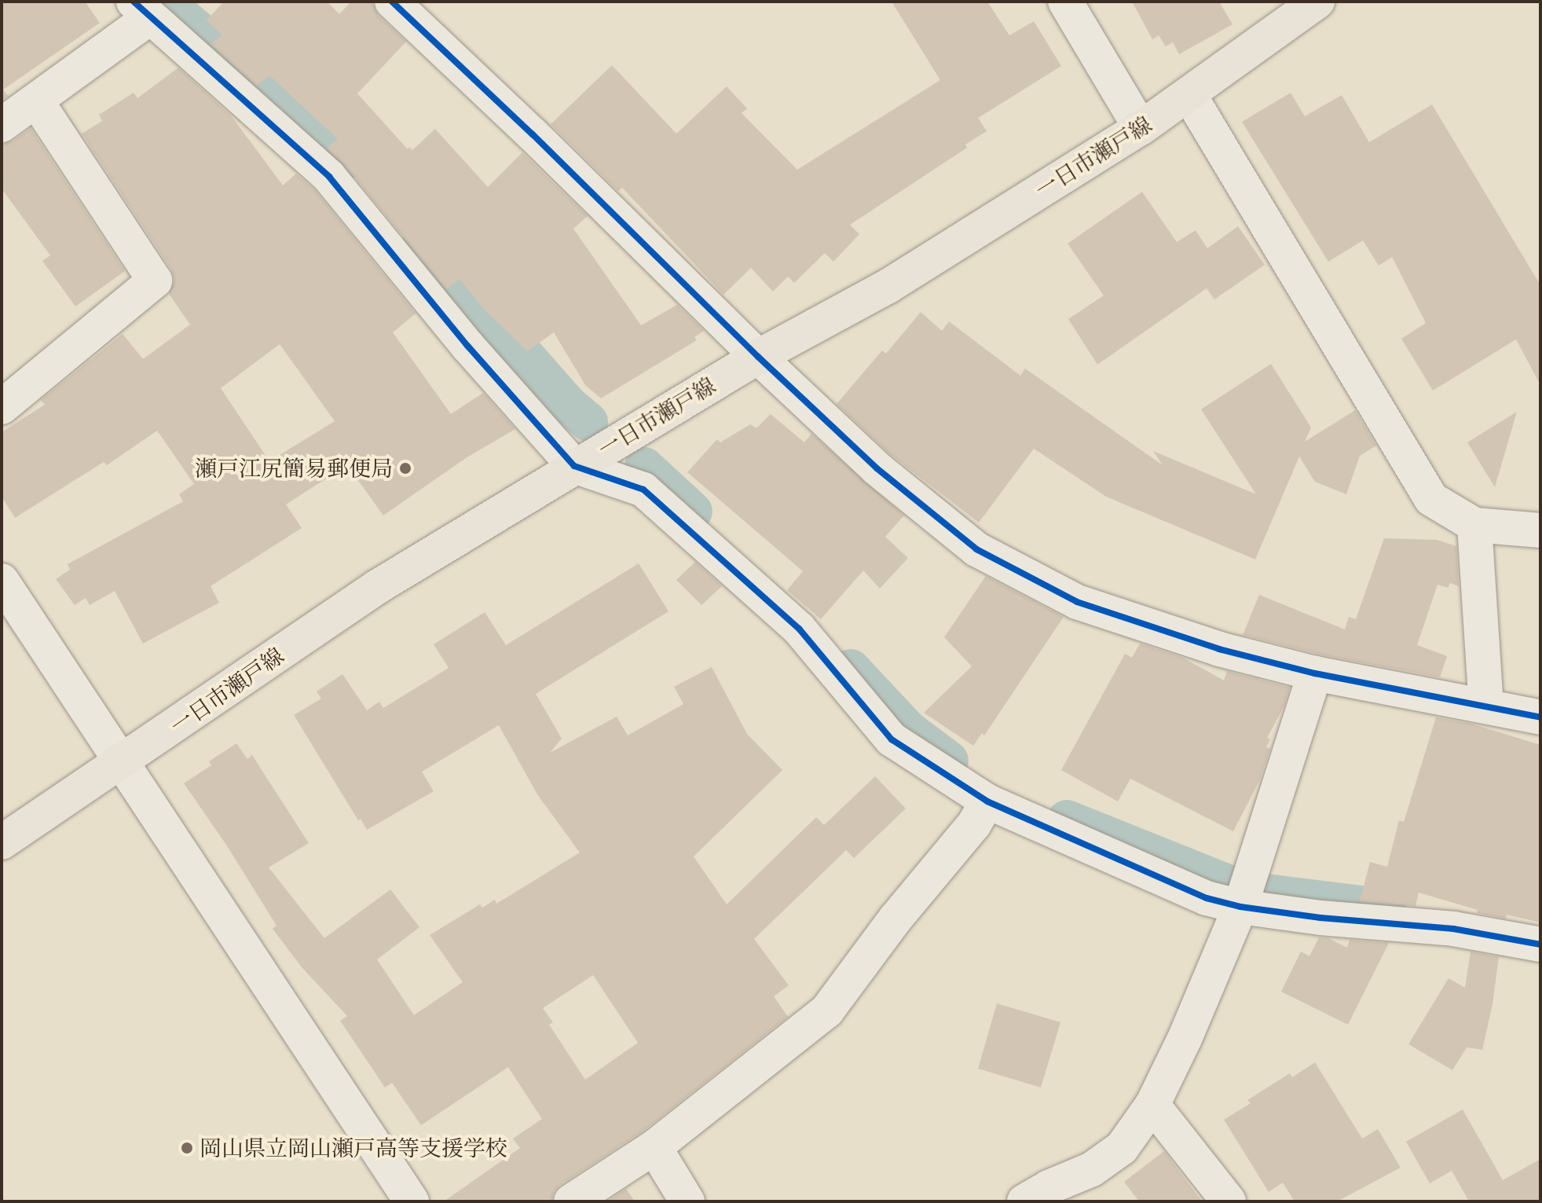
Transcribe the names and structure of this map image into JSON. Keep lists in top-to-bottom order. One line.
{"streets":{"main road":["一日市瀬戸線"]},"places":["瀬戸江尻簡易郵便局","岡山県立岡山瀬戸高等支援学校"]}
